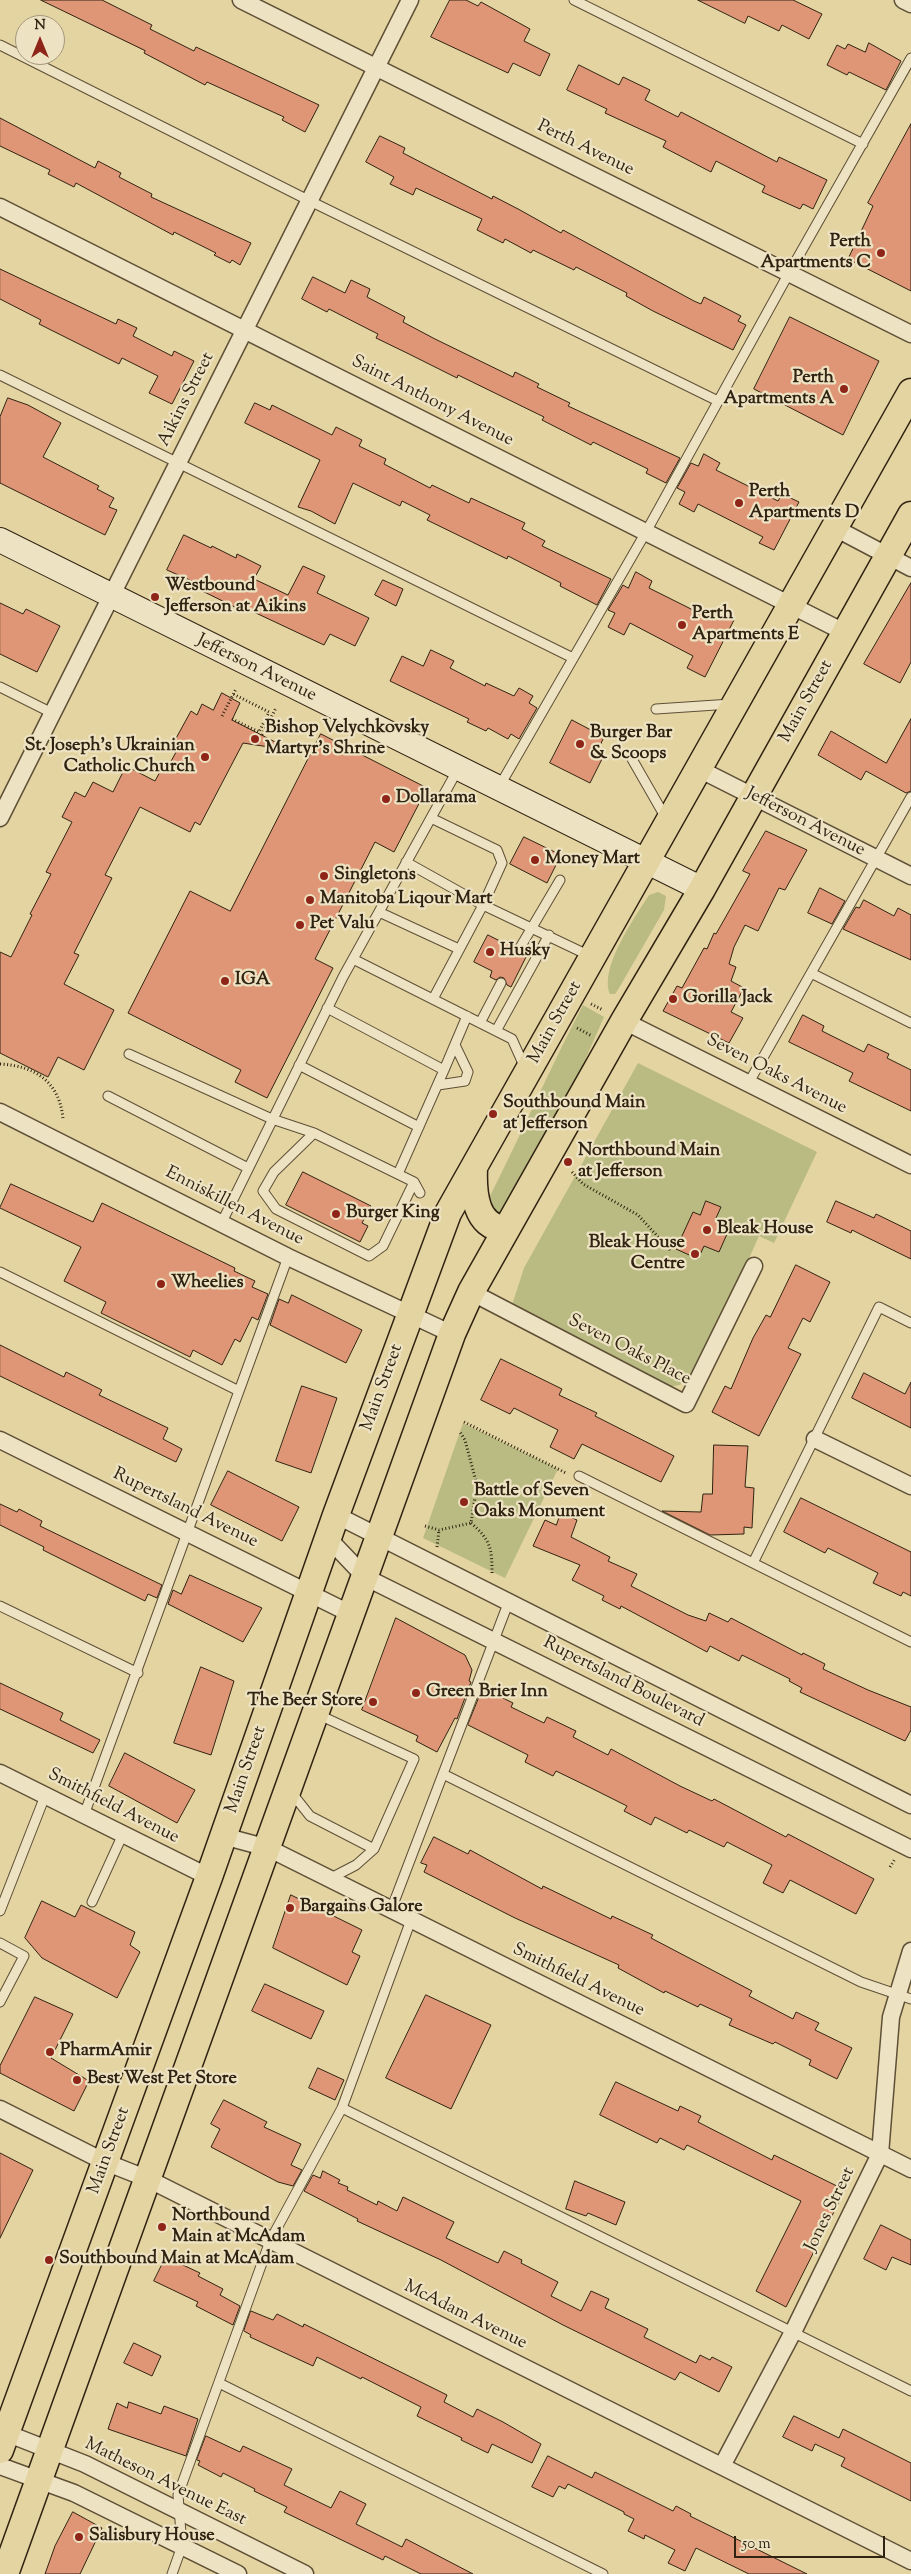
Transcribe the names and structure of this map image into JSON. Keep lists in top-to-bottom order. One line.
{"streets":{"main road":["Main Street"],"street":["Perth Avenue","Aikins Street","Saint Anthony Avenue","Jefferson Avenue","Seven Oaks Avenue","Enniskillen Avenue","Seven Oaks Place","Rupertsland Avenue","Rupertsland Boulevard","Smithfield Avenue","Jones Street","McAdam Avenue","Matheson Avenue East"]},"crossings":[["Perth Avenue","Aikins Street"],["Aikins Street","Saint Anthony Avenue"],["Aikins Street","Jefferson Avenue"],["Saint Anthony Avenue","Main Street"],["Jefferson Avenue","Main Street"],["Main Street","Seven Oaks Avenue"],["Main Street","Enniskillen Avenue"],["Main Street","Seven Oaks Place"],["Main Street","Rupertsland Avenue"],["Main Street","Rupertsland Boulevard"],["Main Street","Smithfield Avenue"],["Main Street","McAdam Avenue"],["Main Street","Matheson Avenue East"],["Smithfield Avenue","Jones Street"],["Jones Street","McAdam Avenue"]],"places":["Perth Apartments C","Perth Apartments A","Perth Apartments D","Westbound Jefferson at Aikins","Perth Apartments E","Bishop Velychkovsky Martyr’s Shrine","Burger Bar & Scoops","St. Joseph’s Ukrainian Catholic Church","Dollarama","Money Mart","Singletons","Manitoba Liqour Mart","Pet Valu","Husky","IGA","Gorilla Jack","Southbound Main at Jefferson","Northbound Main at Jefferson","Burger King","Bleak House","Bleak House Centre","Wheelies","Battle of Seven Oaks Monument","Green Brier Inn","The Beer Store","Bargains Galore","PharmAmir","Best West Pet Store","Northbound Main at McAdam","Southbound Main at McAdam","Salisbury House"],"scale_bar":"50 m","north":"top"}
